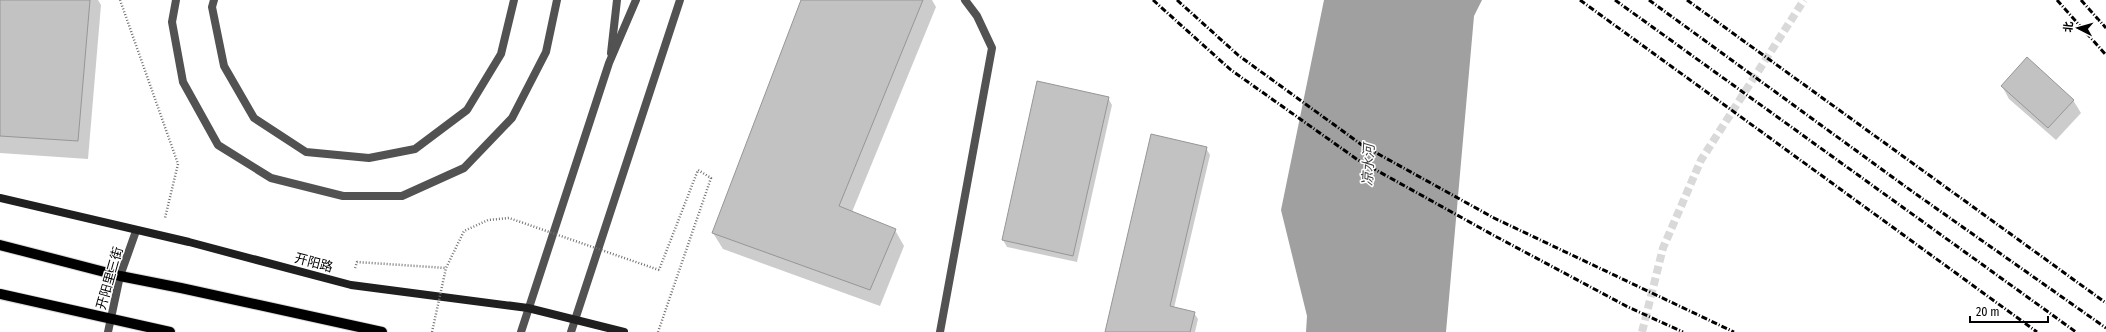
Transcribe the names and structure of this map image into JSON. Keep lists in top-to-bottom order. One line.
{"streets":{"street":["开阳路","开阳里三街"]},"crossings":[["开阳路","开阳里三街"]],"water":["凉水河"],"scale_bar":"20 m","north":"left"}
